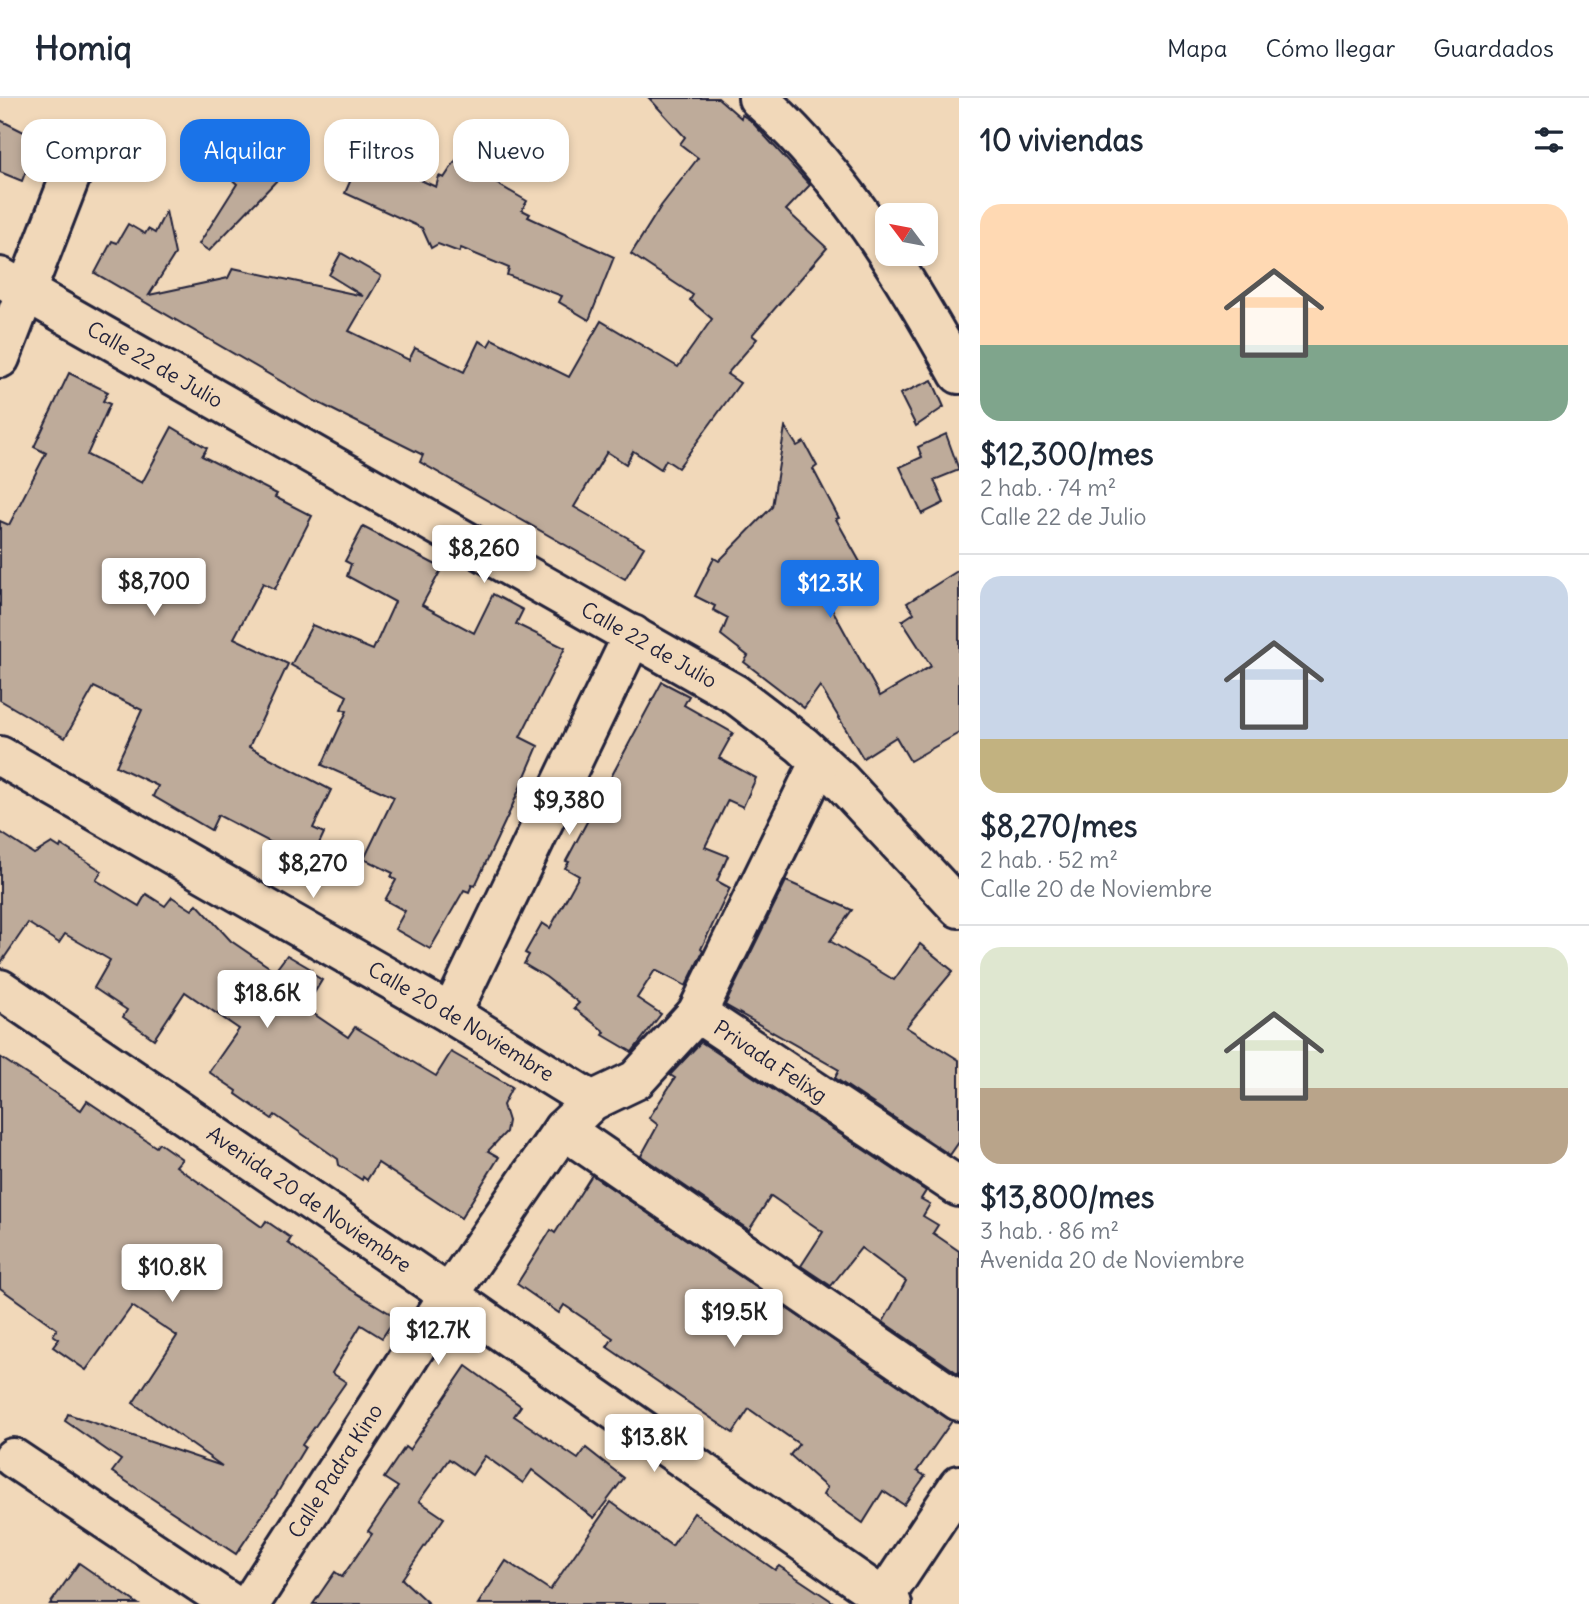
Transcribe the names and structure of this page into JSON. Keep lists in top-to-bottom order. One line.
{"streets":{"street":["Calle 22 de Julio","Calle 20 de Noviembre","Privada Felixg","Avenida 20 de Noviembre","Calle Padra Kino"]},"crossings":[["Calle 20 de Noviembre","Privada Felixg"],["Calle 20 de Noviembre","Calle Padra Kino"],["Privada Felixg","Calle Padra Kino"],["Avenida 20 de Noviembre","Calle Padra Kino"]],"north":"top left","page":{"header":"Homiq","nav":["Mapa","Cómo llegar","Guardados"],"heading":"10 viviendas","chip":["Comprar","Alquilar","Filtros","Nuevo"],"list":[{"name":"$12,300/mes","note":"2 hab. · 74 m² · Calle 22 de Julio"},{"name":"$8,270/mes","note":"2 hab. · 52 m² · Calle 20 de Noviembre"},{"name":"$13,800/mes","note":"3 hab. · 86 m² · Avenida 20 de Noviembre"}],"price":["$8,260","$8,700","$12.3K","$9,380","$8,270","$18.6K","$10.8K","$19.5K","$12.7K","$13.8K"]}}
